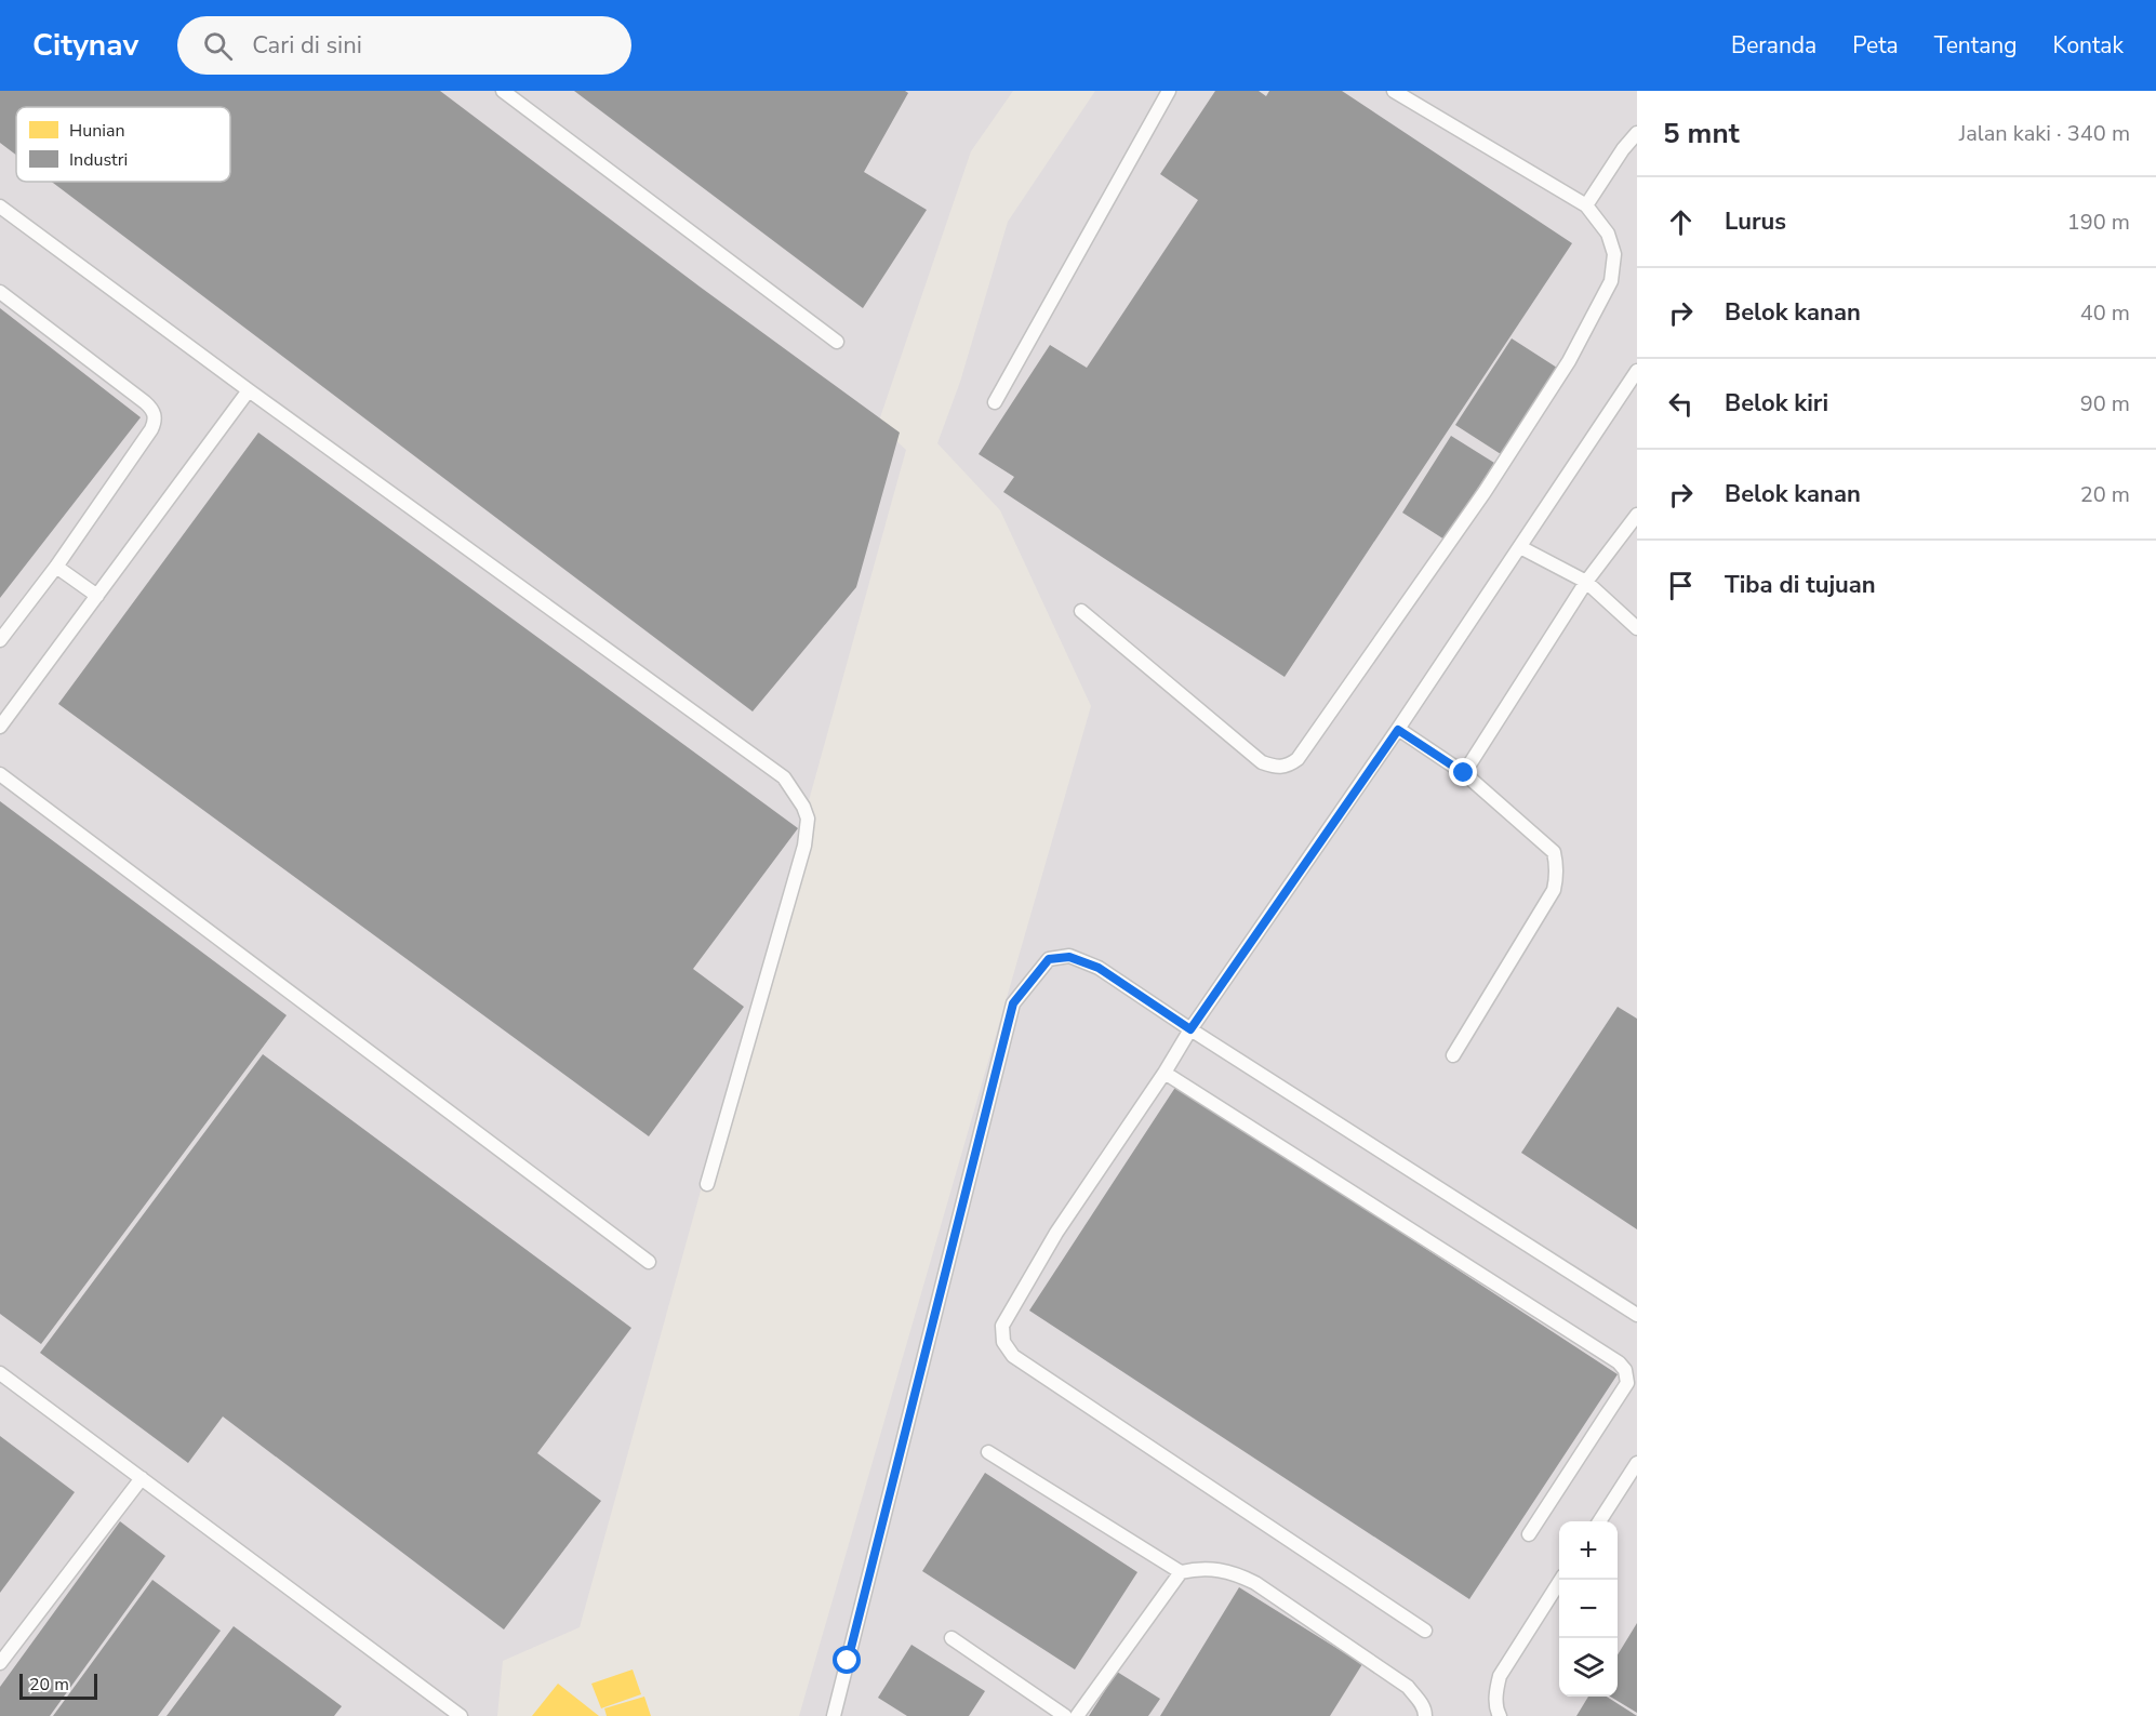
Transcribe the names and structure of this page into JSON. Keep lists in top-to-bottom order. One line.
{"legend":["Hunian","Industri"],"scale_bar":"20 m","page":{"header":"Citynav","search":"Cari di sini","nav":["Beranda","Peta","Tentang","Kontak"],"heading":["5 mnt","Jalan kaki · 340 m"],"list":[["Lurus","190 m"],["Belok kanan","40 m"],["Belok kiri","90 m"],["Belok kanan","20 m"],"Tiba di tujuan"],"map_buttons":["+","−"],"scale":"20 m"}}
